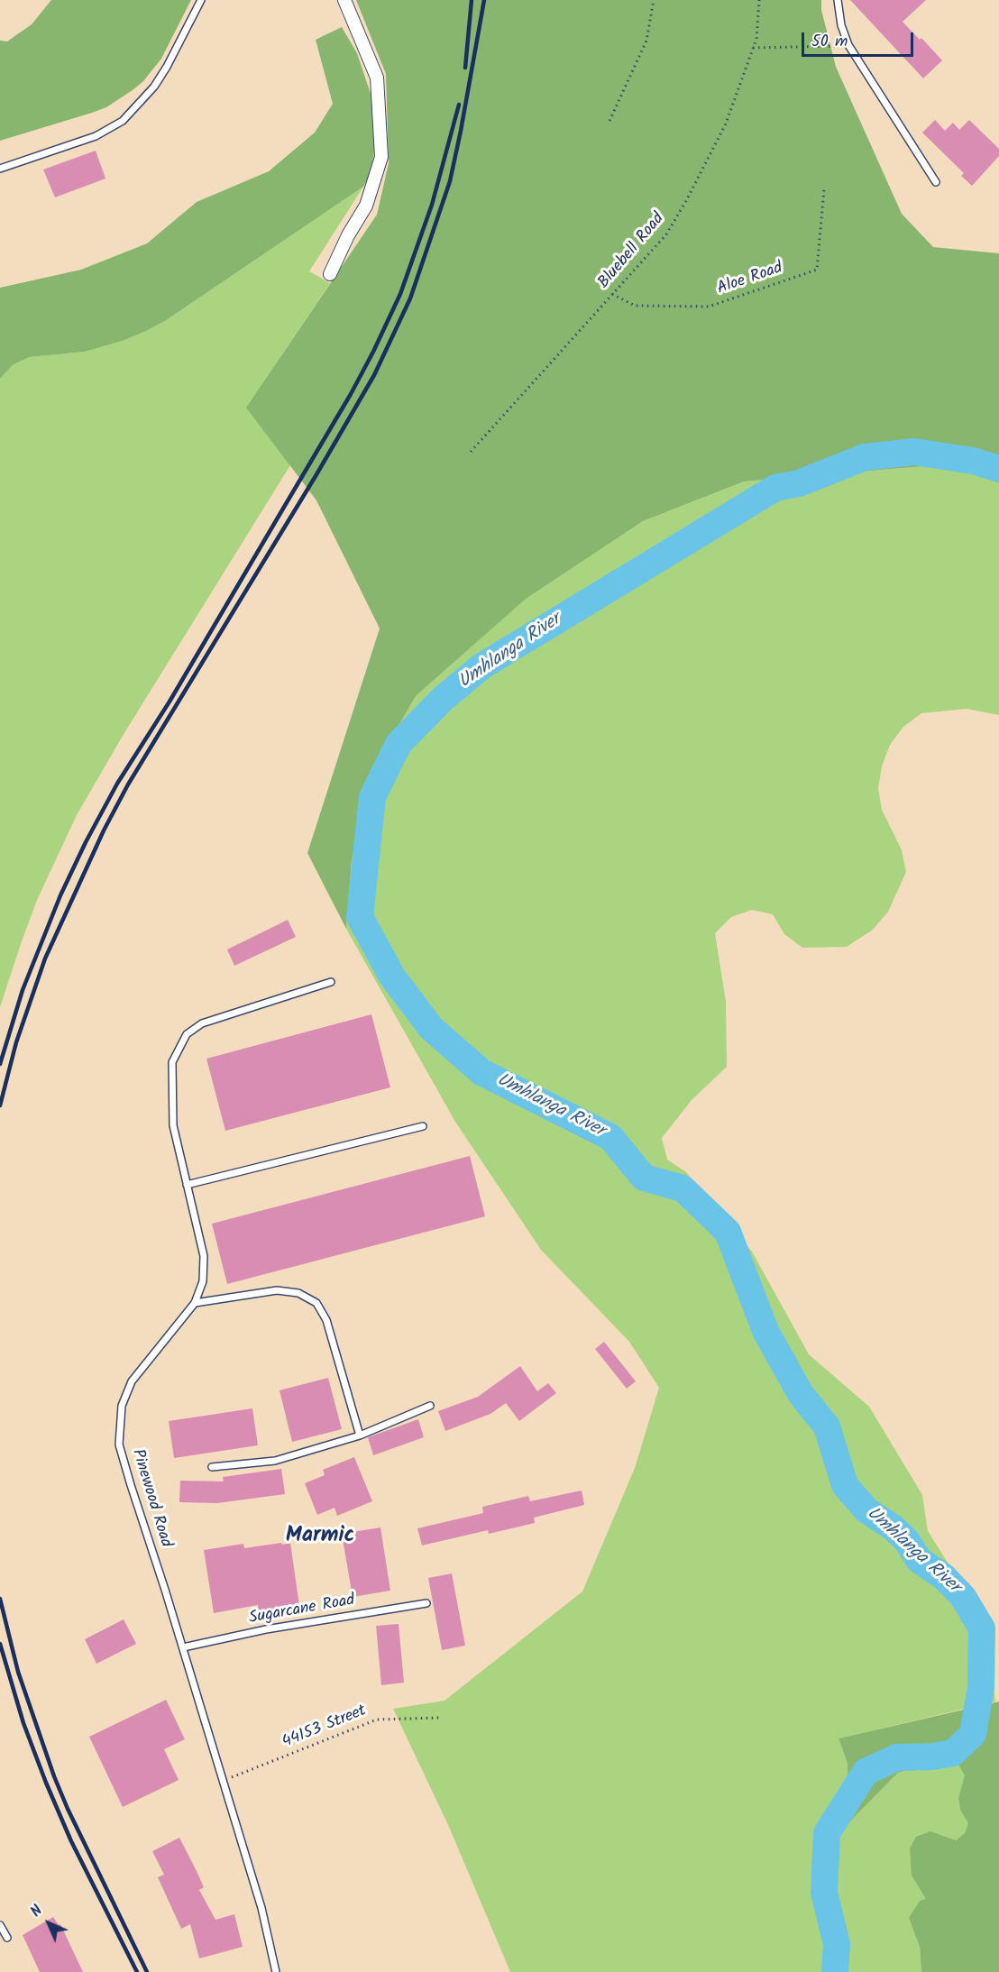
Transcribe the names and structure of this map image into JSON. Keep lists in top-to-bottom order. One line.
{"streets":{"lane":["Pinewood Road","Sugarcane Road"],"path":["Bluebell Road","Aloe Road","44153 Street"]},"crossings":[["Bluebell Road","Aloe Road"],["Pinewood Road","Sugarcane Road"],["Pinewood Road","44153 Street"]],"districts":["Marmic"],"water":["Umhlanga River"],"scale_bar":"50 m","north":"top left"}
